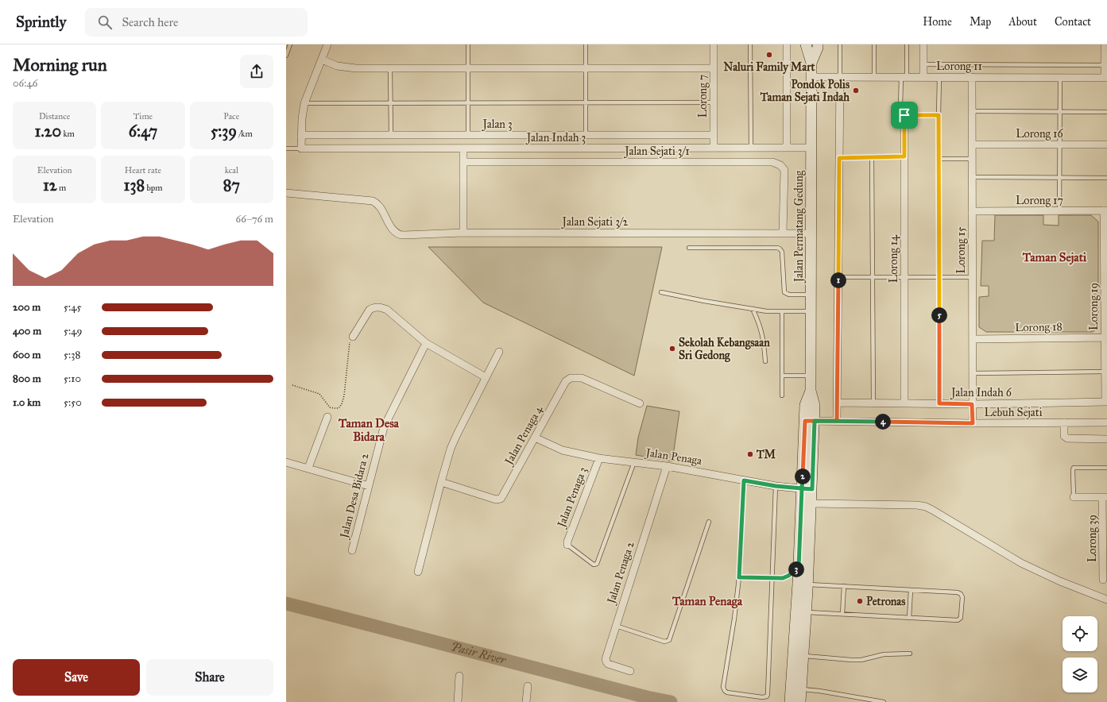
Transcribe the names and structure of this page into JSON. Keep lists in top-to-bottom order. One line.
{"streets":{"main road":["Jalan Permatang Gedung"],"street":["Lorong 11","Lorong 7","Jalan 3","Lorong 16","Jalan Indah 3","Jalan Sejati 3/1","Lorong 17","Jalan Sejati 3/2","Lorong 15","Lorong 14","Lorong 19","Lorong 18","Jalan Indah 6","Lebuh Sejati","Jalan Penaga 4","Jalan Penaga","Jalan Desa Bidara 2","Jalan Penaga 3","Lorong 39","Jalan Penaga 2"]},"crossings":[["Lorong 11","Jalan Permatang Gedung"],["Lorong 11","Lorong 15"],["Lorong 7","Jalan 3"],["Lorong 7","Jalan Indah 3"],["Lorong 16","Lorong 15"],["Jalan Indah 3","Jalan Permatang Gedung"],["Jalan Sejati 3/1","Jalan Sejati 3/2"],["Lorong 17","Lorong 15"],["Lorong 17","Lorong 19"],["Jalan Sejati 3/2","Jalan Permatang Gedung"],["Jalan Permatang Gedung","Lebuh Sejati"],["Jalan Permatang Gedung","Jalan Penaga"],["Lorong 15","Lorong 18"],["Lorong 15","Jalan Indah 6"],["Lorong 15","Lebuh Sejati"],["Lorong 14","Jalan Indah 6"],["Lorong 19","Lorong 18"],["Lorong 19","Jalan Indah 6"],["Jalan Penaga 4","Jalan Penaga"],["Jalan Penaga","Jalan Penaga 3"],["Jalan Penaga","Jalan Penaga 2"]],"districts":["Taman Sejati","Taman Desa Bidara","Taman Penaga"],"water":["Pasir River"],"places":["Naluri Family Mart","Pondok Polis Taman Sejati Indah","Sekolah Kebangsaan Sri Gedong","TM","Petronas"],"page":{"header":"Sprintly","search":"Search here","nav":["Home","Map","About","Contact"],"heading":["Morning run","06:46"],"stats":[["Distance","1.20 km"],["Time","6:47"],["Pace","5:39 /km"],["Elevation","12 m"],["Heart rate","138 bpm"],["kcal","87"]],"chart":["Elevation","66–76 m"],"pins":["1","5","4","2","3"],"list":[{"name":"200 m","note":"5:45"},{"name":"400 m","note":"5:49"},{"name":"600 m","note":"5:38"},{"name":"800 m","note":"5:10"},{"name":"1.0 km","note":"5:50"}],"buttons":["Save","Share"]}}
